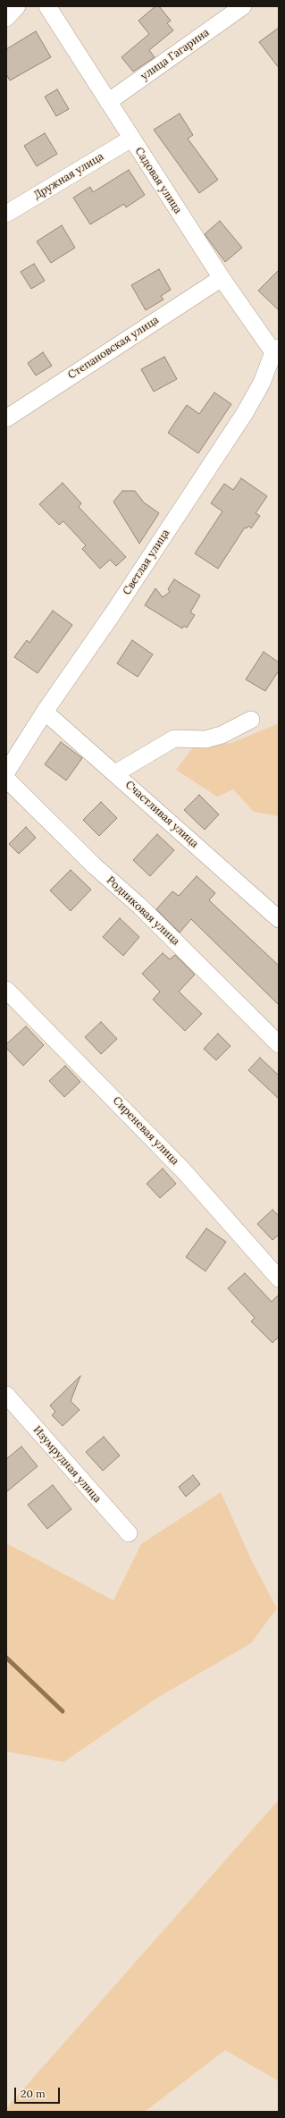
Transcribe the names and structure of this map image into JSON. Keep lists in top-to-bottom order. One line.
{"streets":{"street":["улица Гагарина","Дружная улица","Садовая улица","Степановская улица","Светлая улица","Счастливая улица","Родниковая улица","Сиреневая улица","Изумрудная улица"]},"crossings":[["улица Гагарина","Садовая улица"],["Дружная улица","Садовая улица"],["Садовая улица","Степановская улица"],["Садовая улица","Светлая улица"],["Светлая улица","Счастливая улица"]],"scale_bar":"20 m"}
